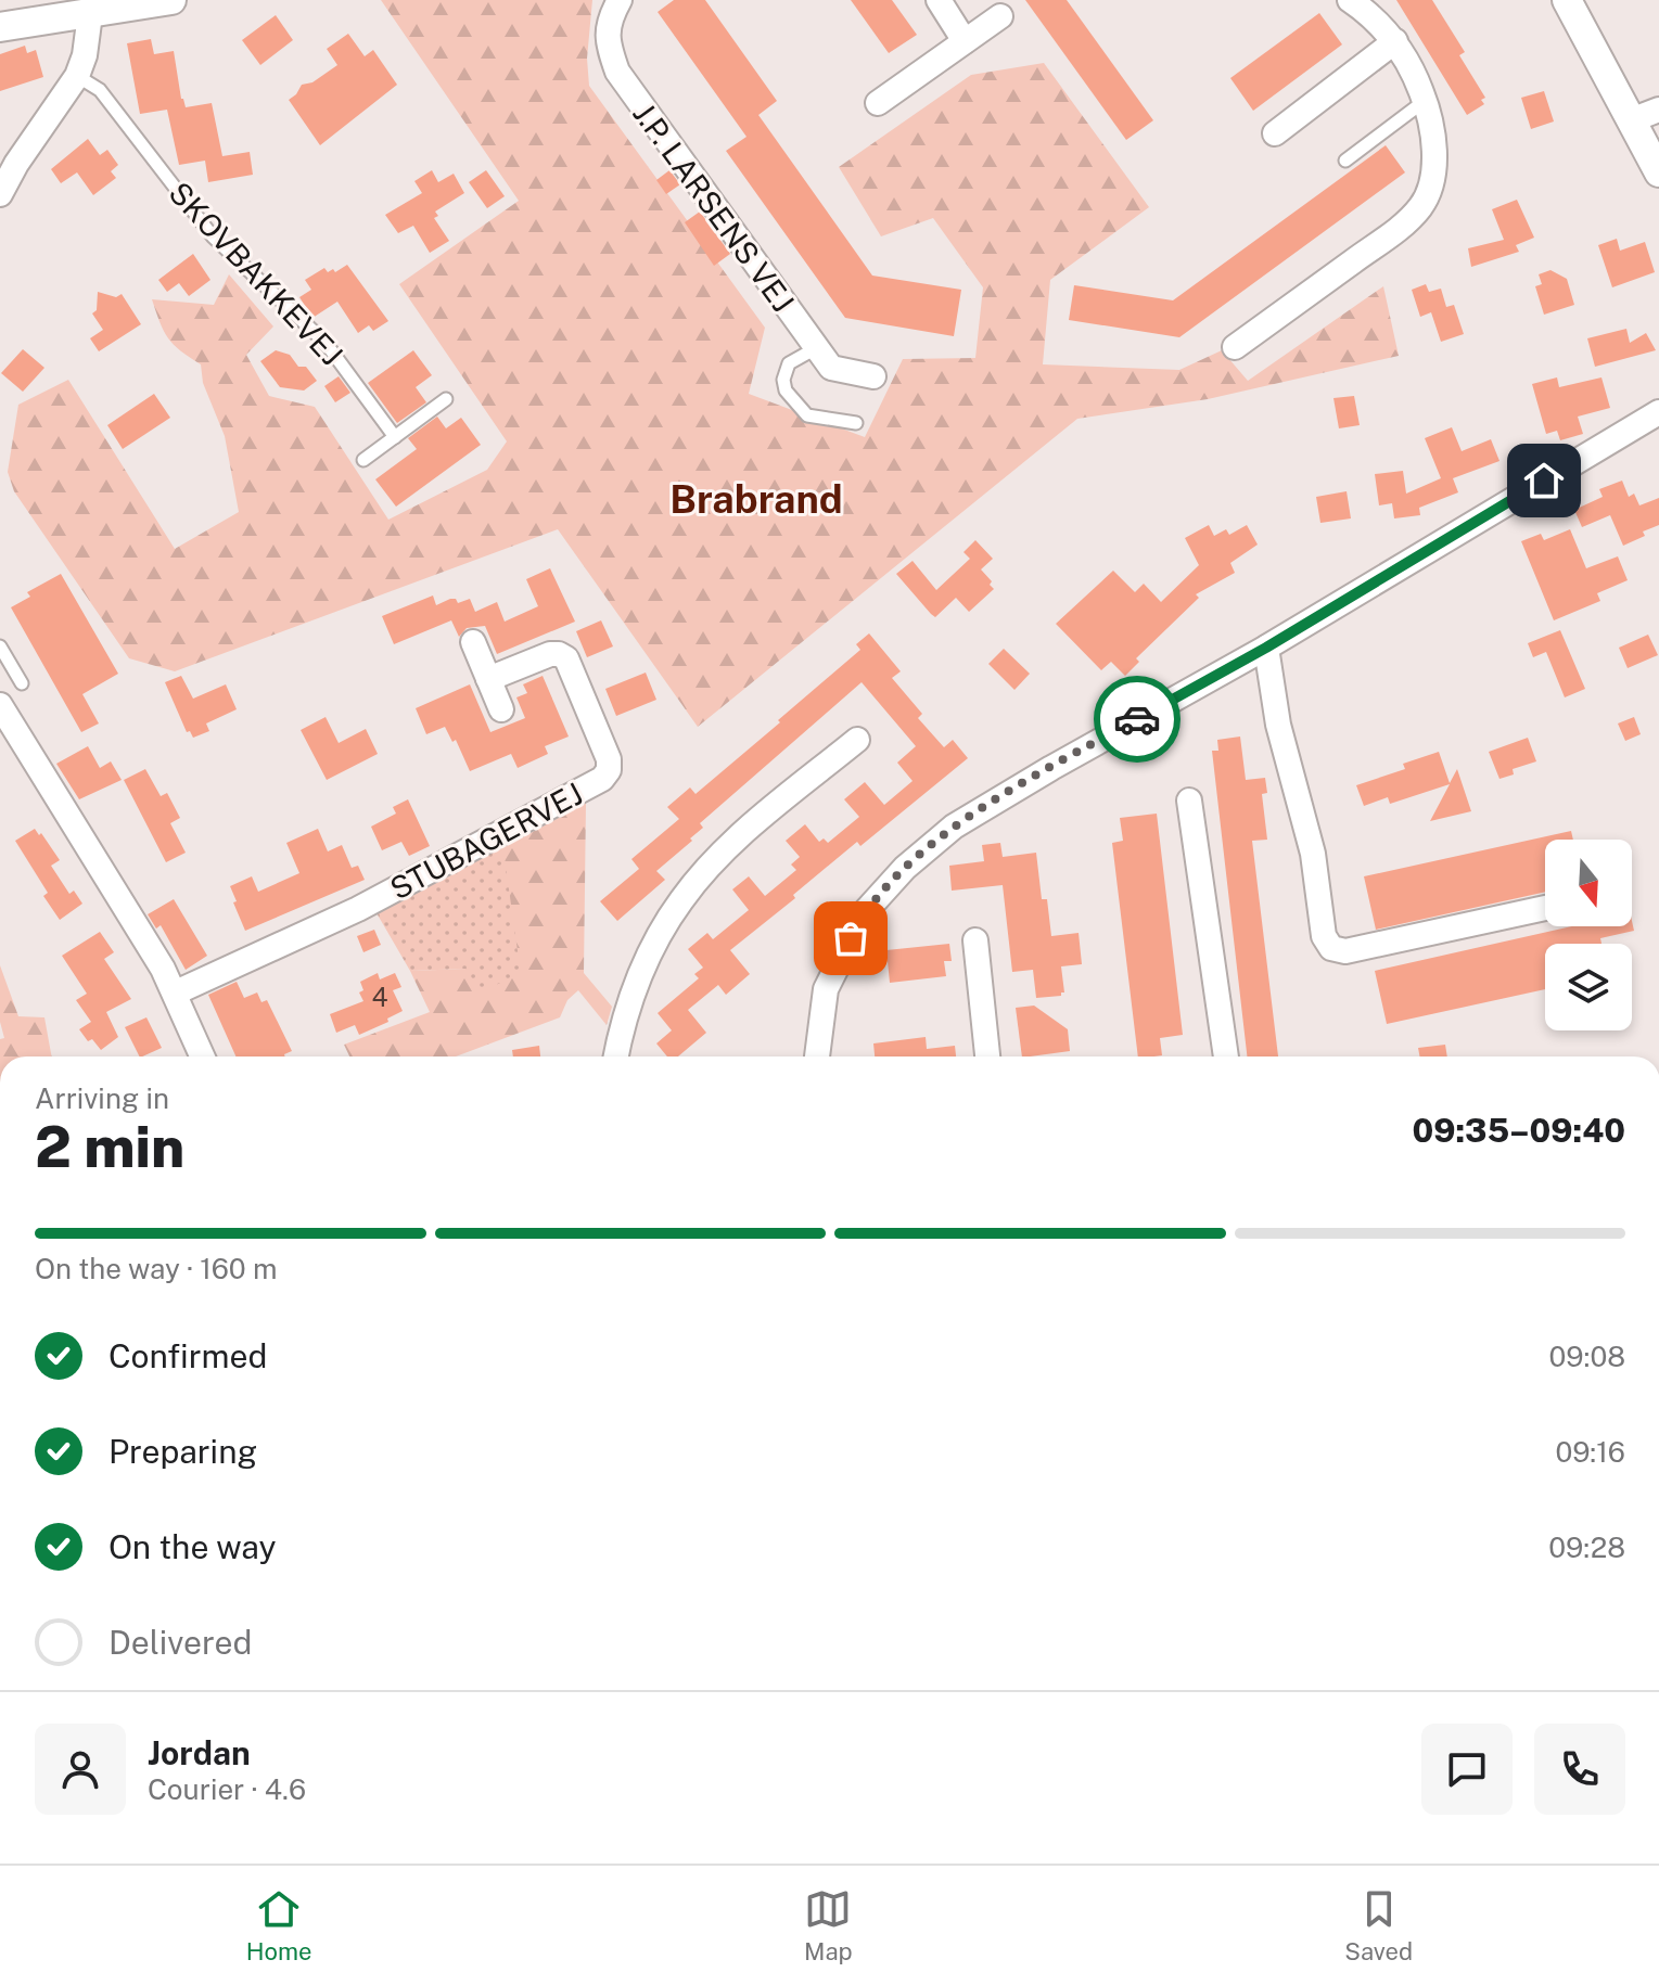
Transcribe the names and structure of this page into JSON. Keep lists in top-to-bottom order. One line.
{"streets":{"street":["J.P. LARSENS VEJ","STUBAGERVEJ"],"lane":["SKOVBAKKEVEJ"]},"districts":["Brabrand"],"house_numbers":["4"],"north":"bottom","page":{"heading":["2 min","Arriving in","09:35–09:40"],"panel":["Jordan","Courier · 4.6"],"bar":"On the way · 160 m","list":[["Confirmed","09:08"],["Preparing","09:16"],["On the way","09:28"],"Delivered"],"tabs":["Home","Map","Saved"]}}
